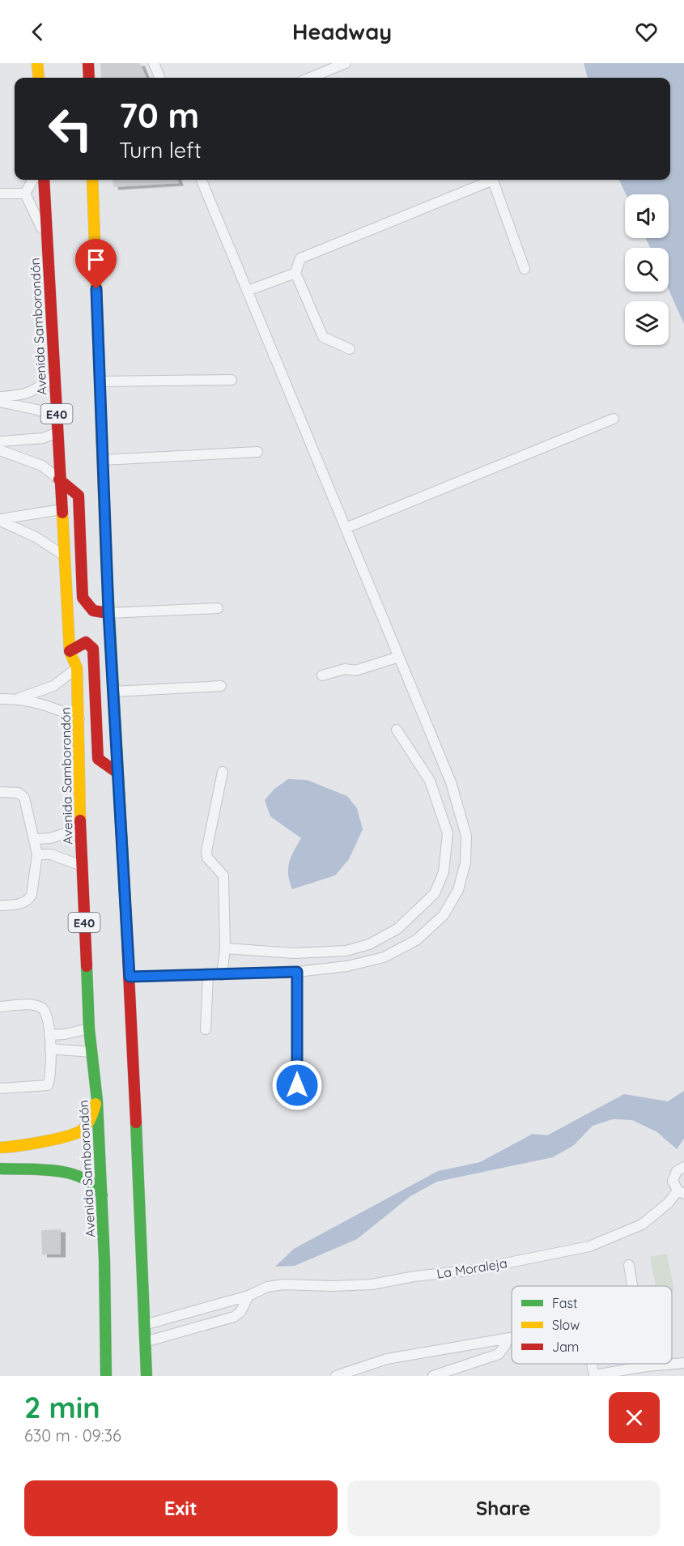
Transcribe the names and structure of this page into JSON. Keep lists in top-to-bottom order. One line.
{"streets":{"main road":["Avenida Samborondón","E40"],"street":["La Moraleja"]},"legend":["Fast","Slow","Jam"],"page":{"header":"Headway","turn":["70 m","Turn left"],"heading":["2 min","630 m · 09:36"],"buttons":["Exit","Share"]}}
